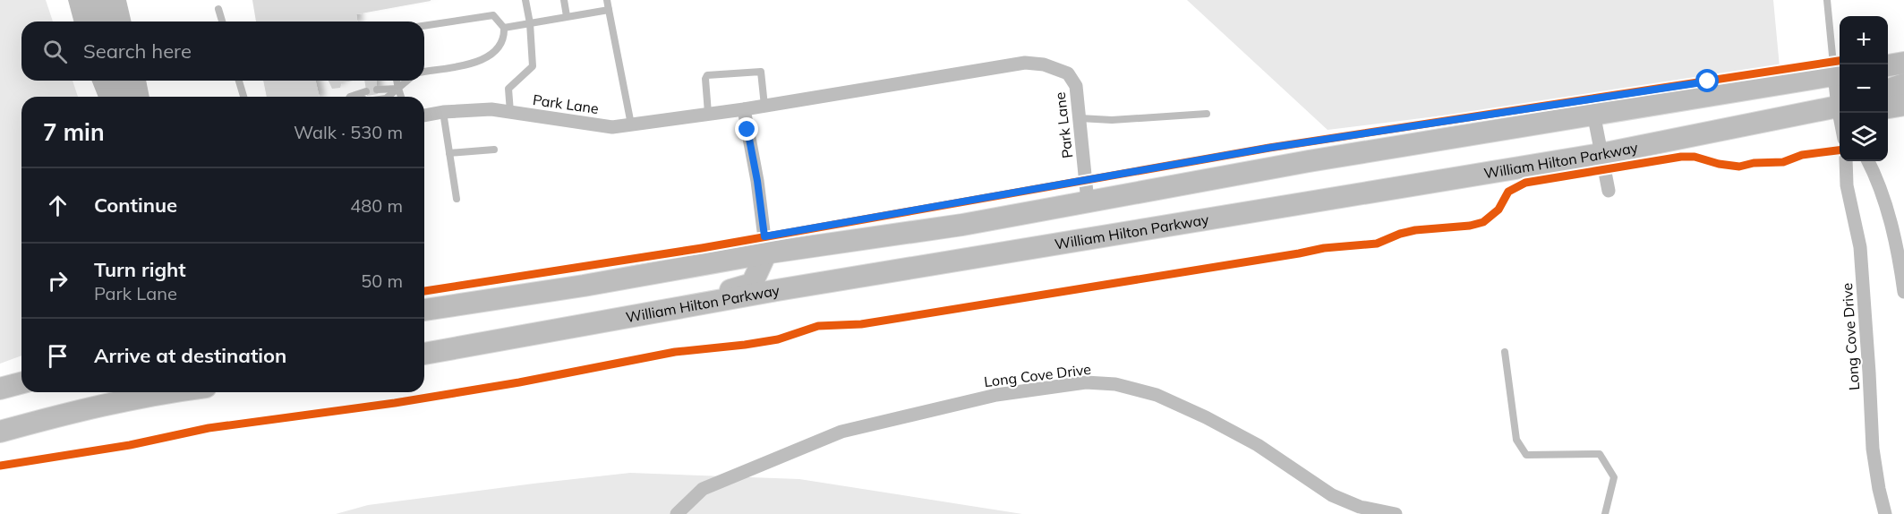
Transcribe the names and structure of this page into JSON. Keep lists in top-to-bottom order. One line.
{"streets":{"highway":["William Hilton Parkway"],"street":["Park Lane","Long Cove Drive"]},"page":{"map_buttons":["+","−"],"search":"Search here","heading":["7 min","Walk · 530 m"],"list":[["Continue","480 m"],["Turn right","Park Lane","50 m"],"Arrive at destination"]}}
